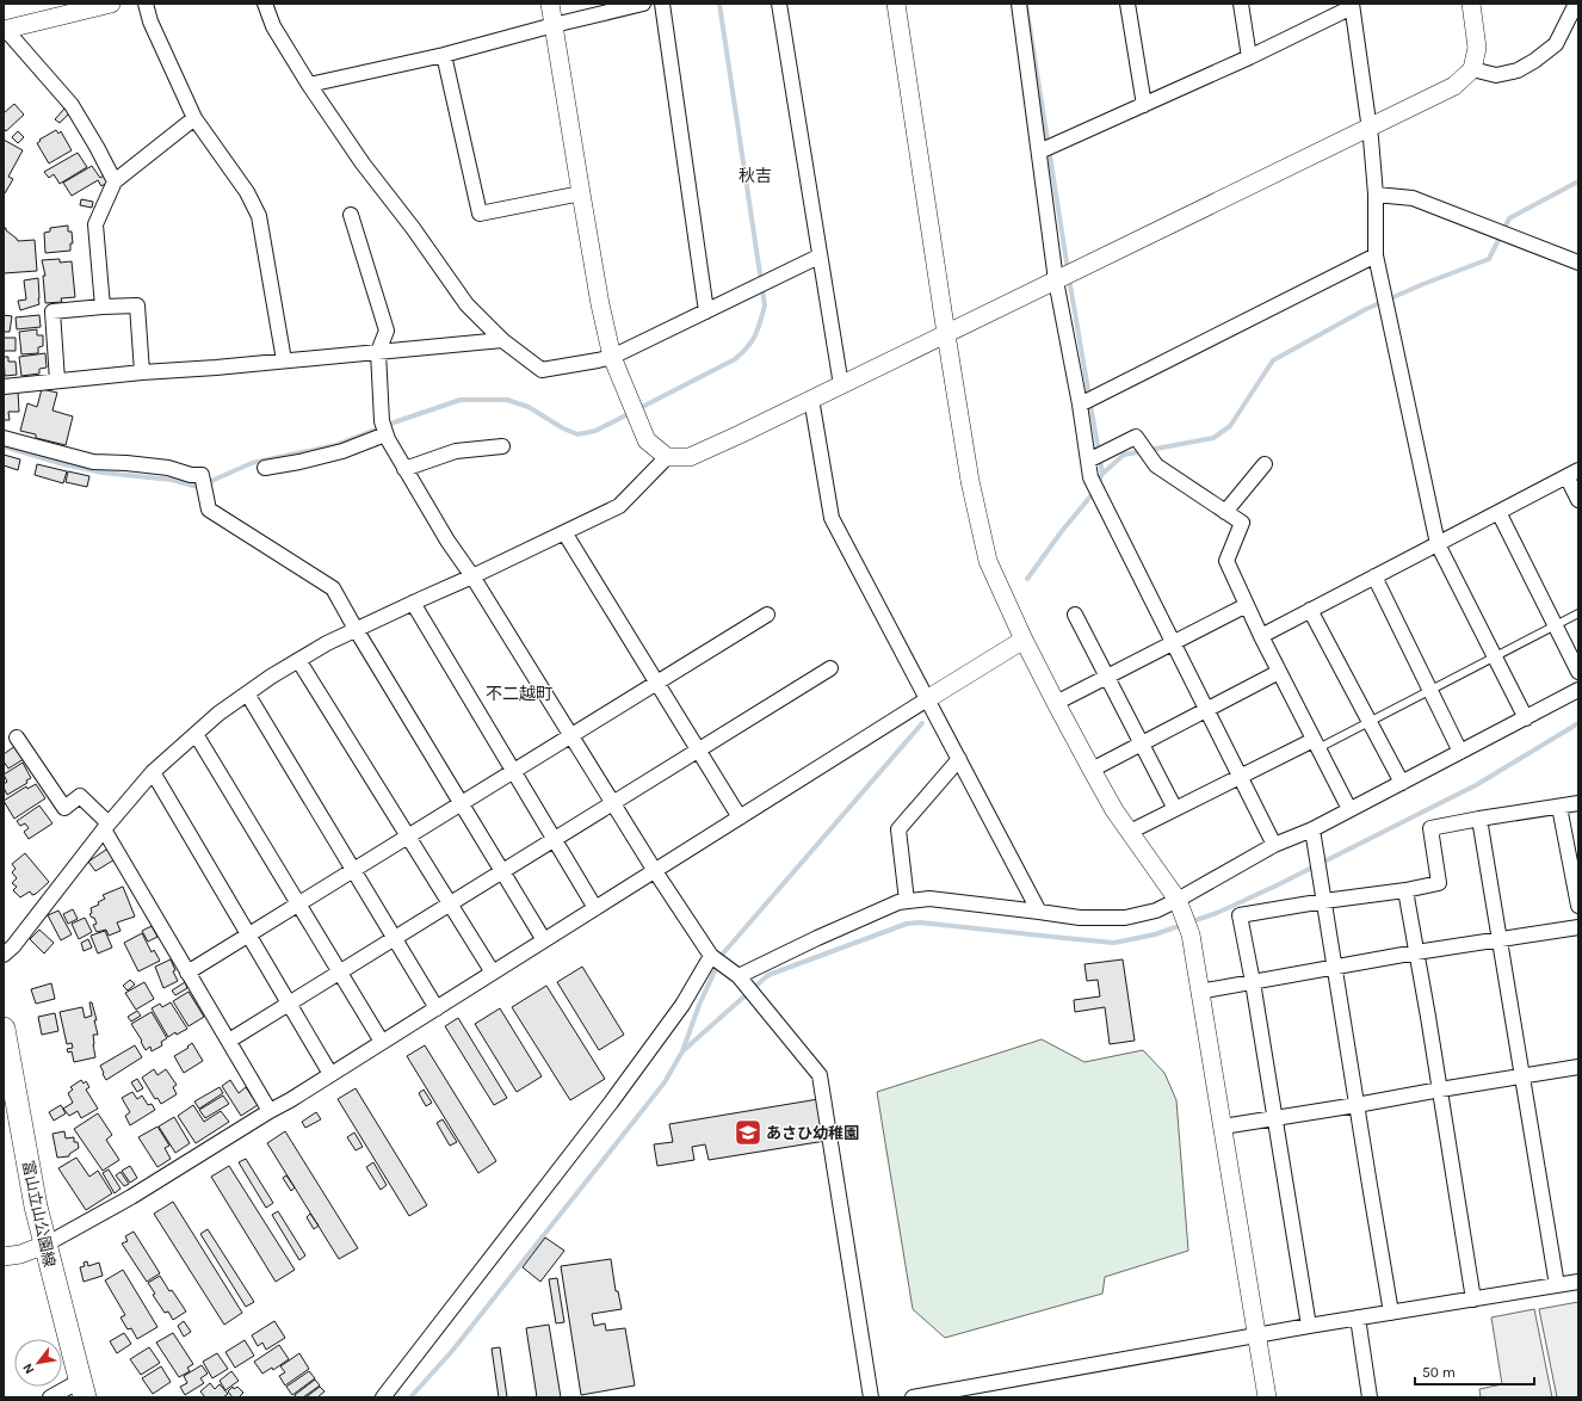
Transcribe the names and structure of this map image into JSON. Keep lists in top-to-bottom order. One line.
{"streets":{"main road":["富山立山公園線"]},"districts":["秋吉","不二越町"],"places":{"school or university":["あさひ幼稚園"]},"scale_bar":"50 m","north":"bottom left"}
